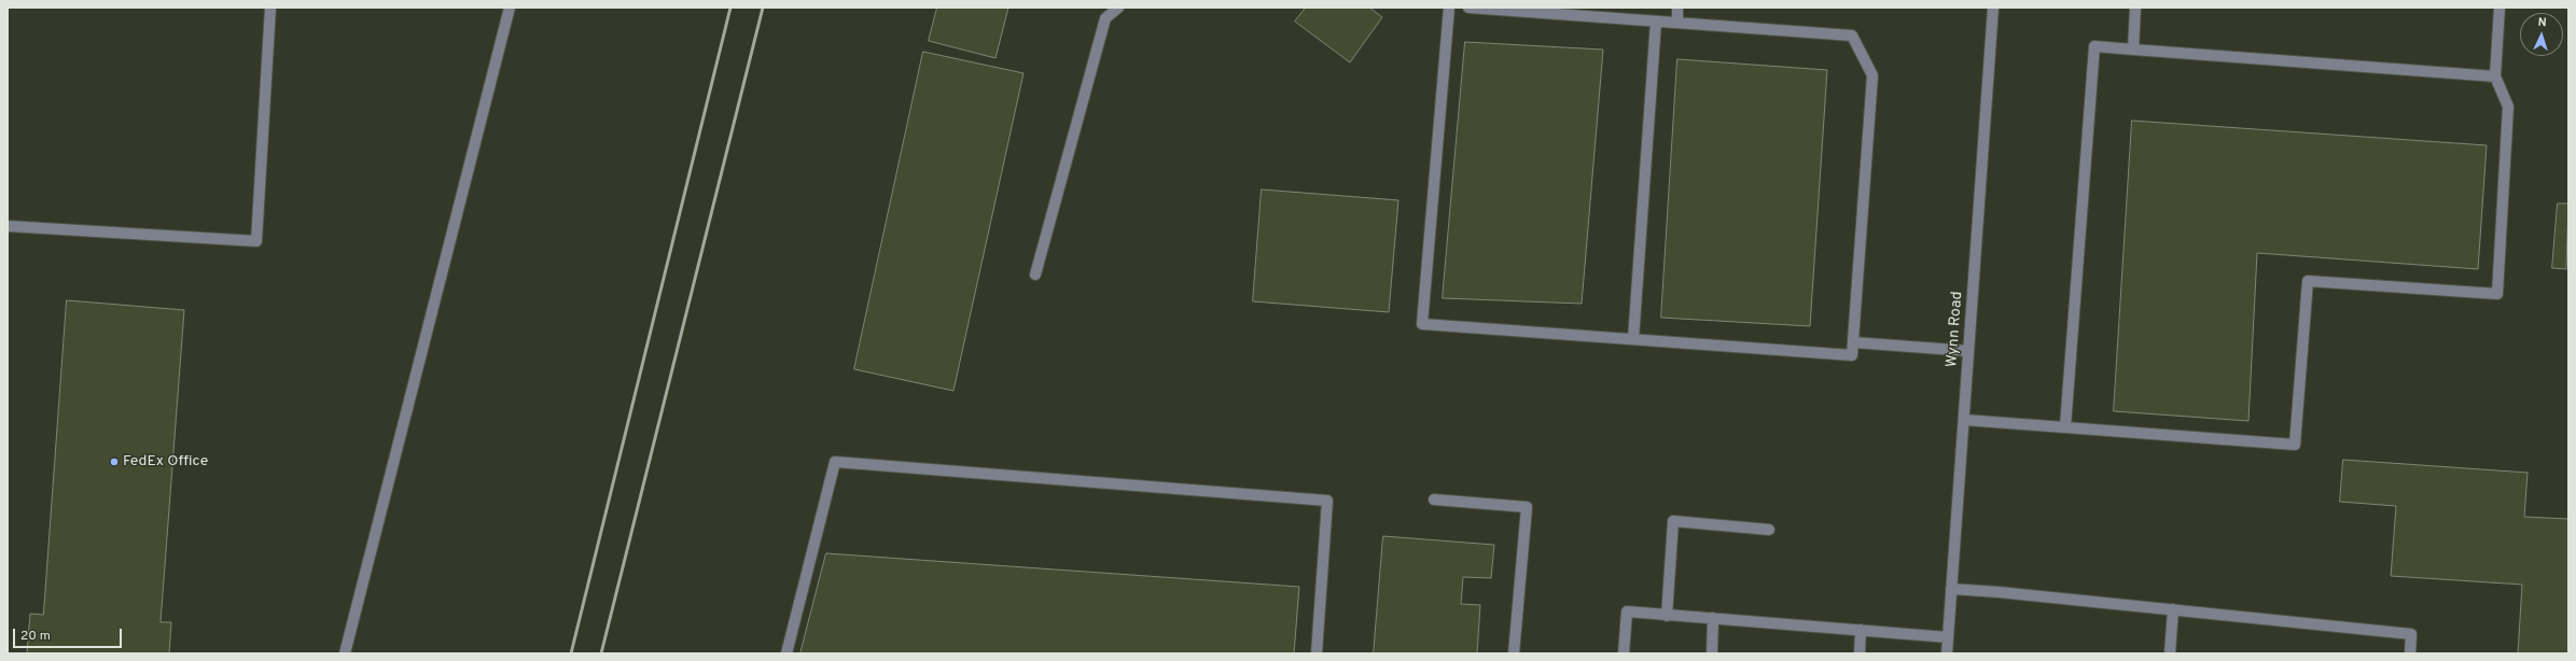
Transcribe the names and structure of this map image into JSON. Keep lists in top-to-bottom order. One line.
{"streets":{"street":["Wynn Road"]},"places":["FedEx Office"],"scale_bar":"20 m","north":"top"}
